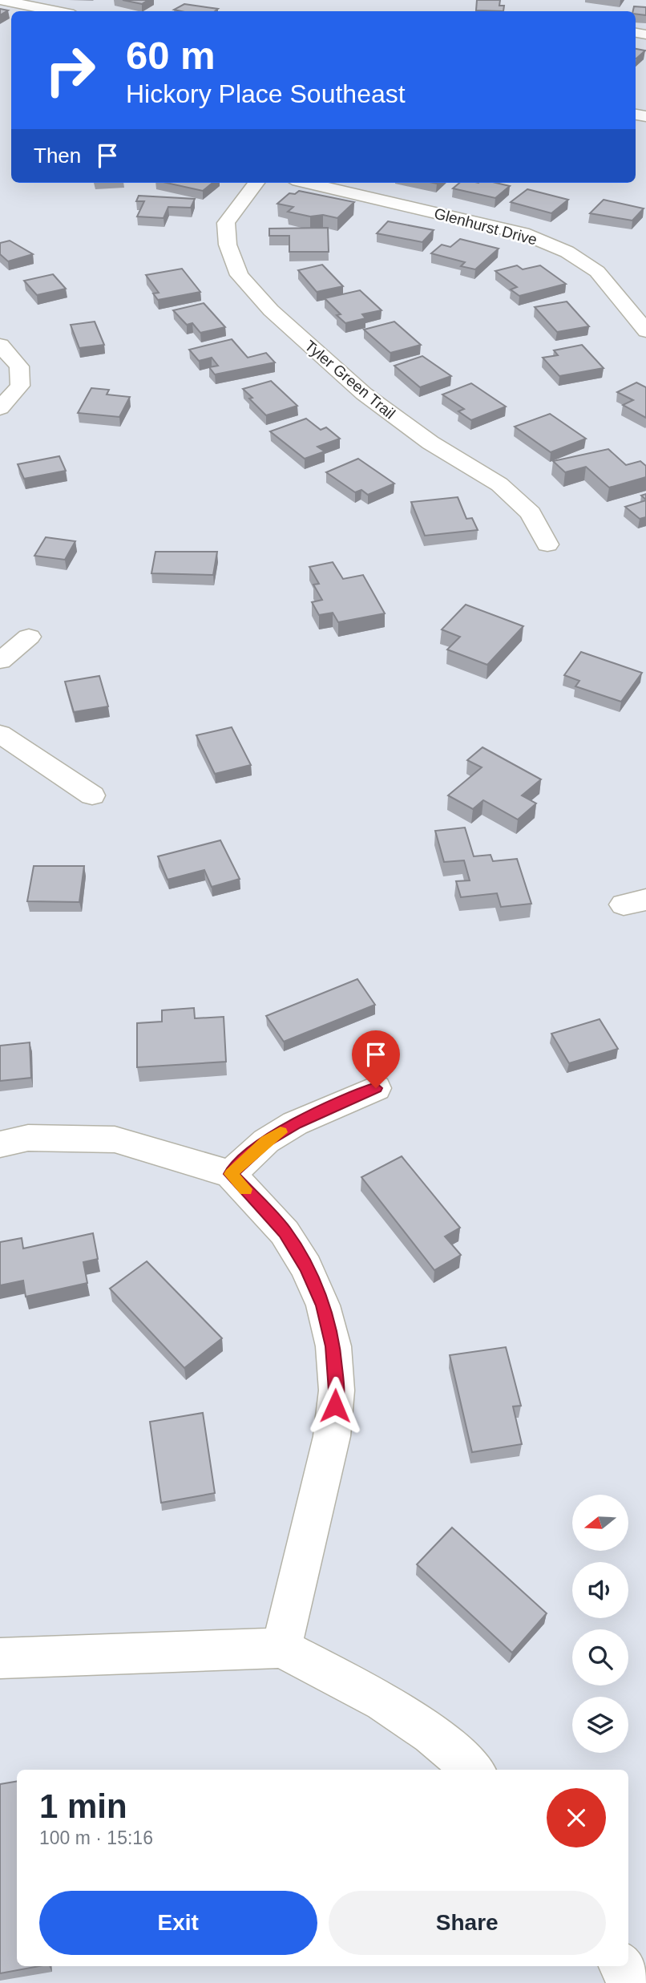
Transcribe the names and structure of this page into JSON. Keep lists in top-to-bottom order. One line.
{"streets":{"street":["Glenhurst Drive","Tyler Green Trail"]},"north":"left","page":{"turn":["60 m","Hickory Place Southeast"],"then":"Then","heading":["1 min","100 m · 15:16"],"buttons":["Exit","Share"]}}
